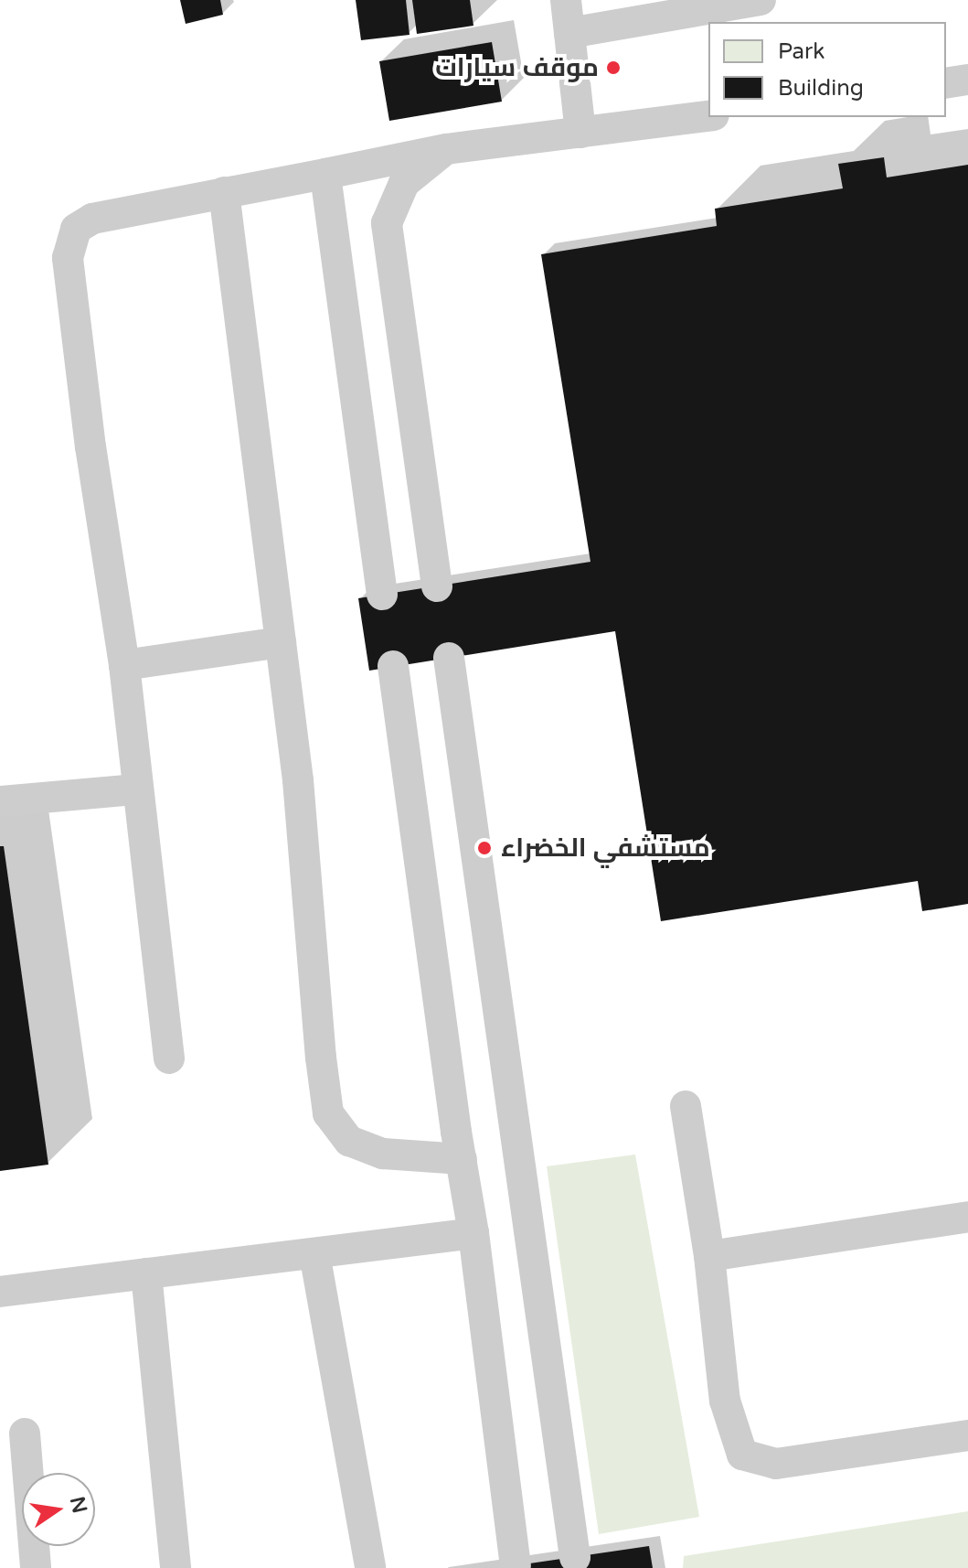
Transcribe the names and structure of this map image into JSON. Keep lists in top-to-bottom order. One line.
{"places":["موقف سيارات","مستشفي الخضراء"],"legend":["Park","Building"],"north":"right"}
